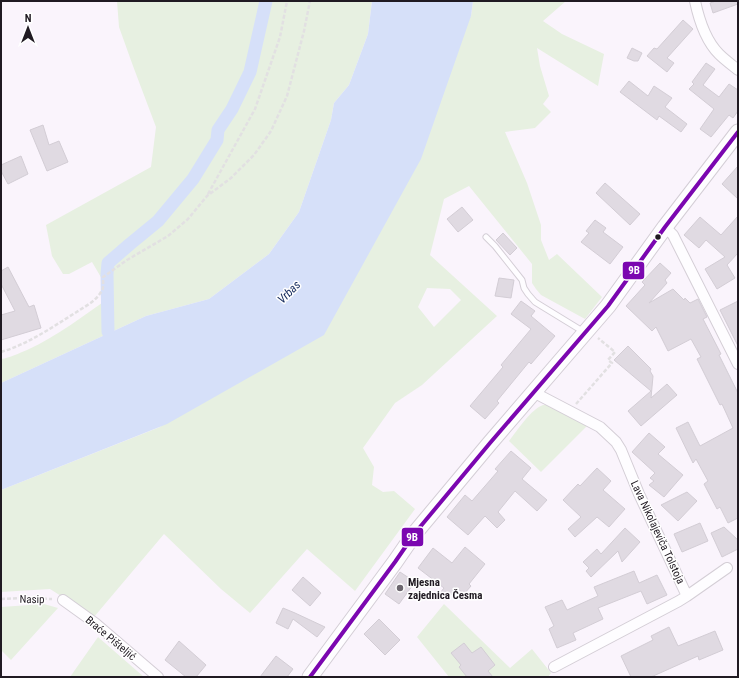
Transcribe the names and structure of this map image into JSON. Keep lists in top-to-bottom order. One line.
{"streets":{"street":["Lava Nikolajeviča Tolstoja","Braće Pišteljić"],"path":["Nasip"]},"crossings":[["Nasip","Braće Pišteljić"]],"water":["Vrbas"],"places":["Mjesna zajednica Česma"],"lines":["transit line 9B"],"north":"top"}
